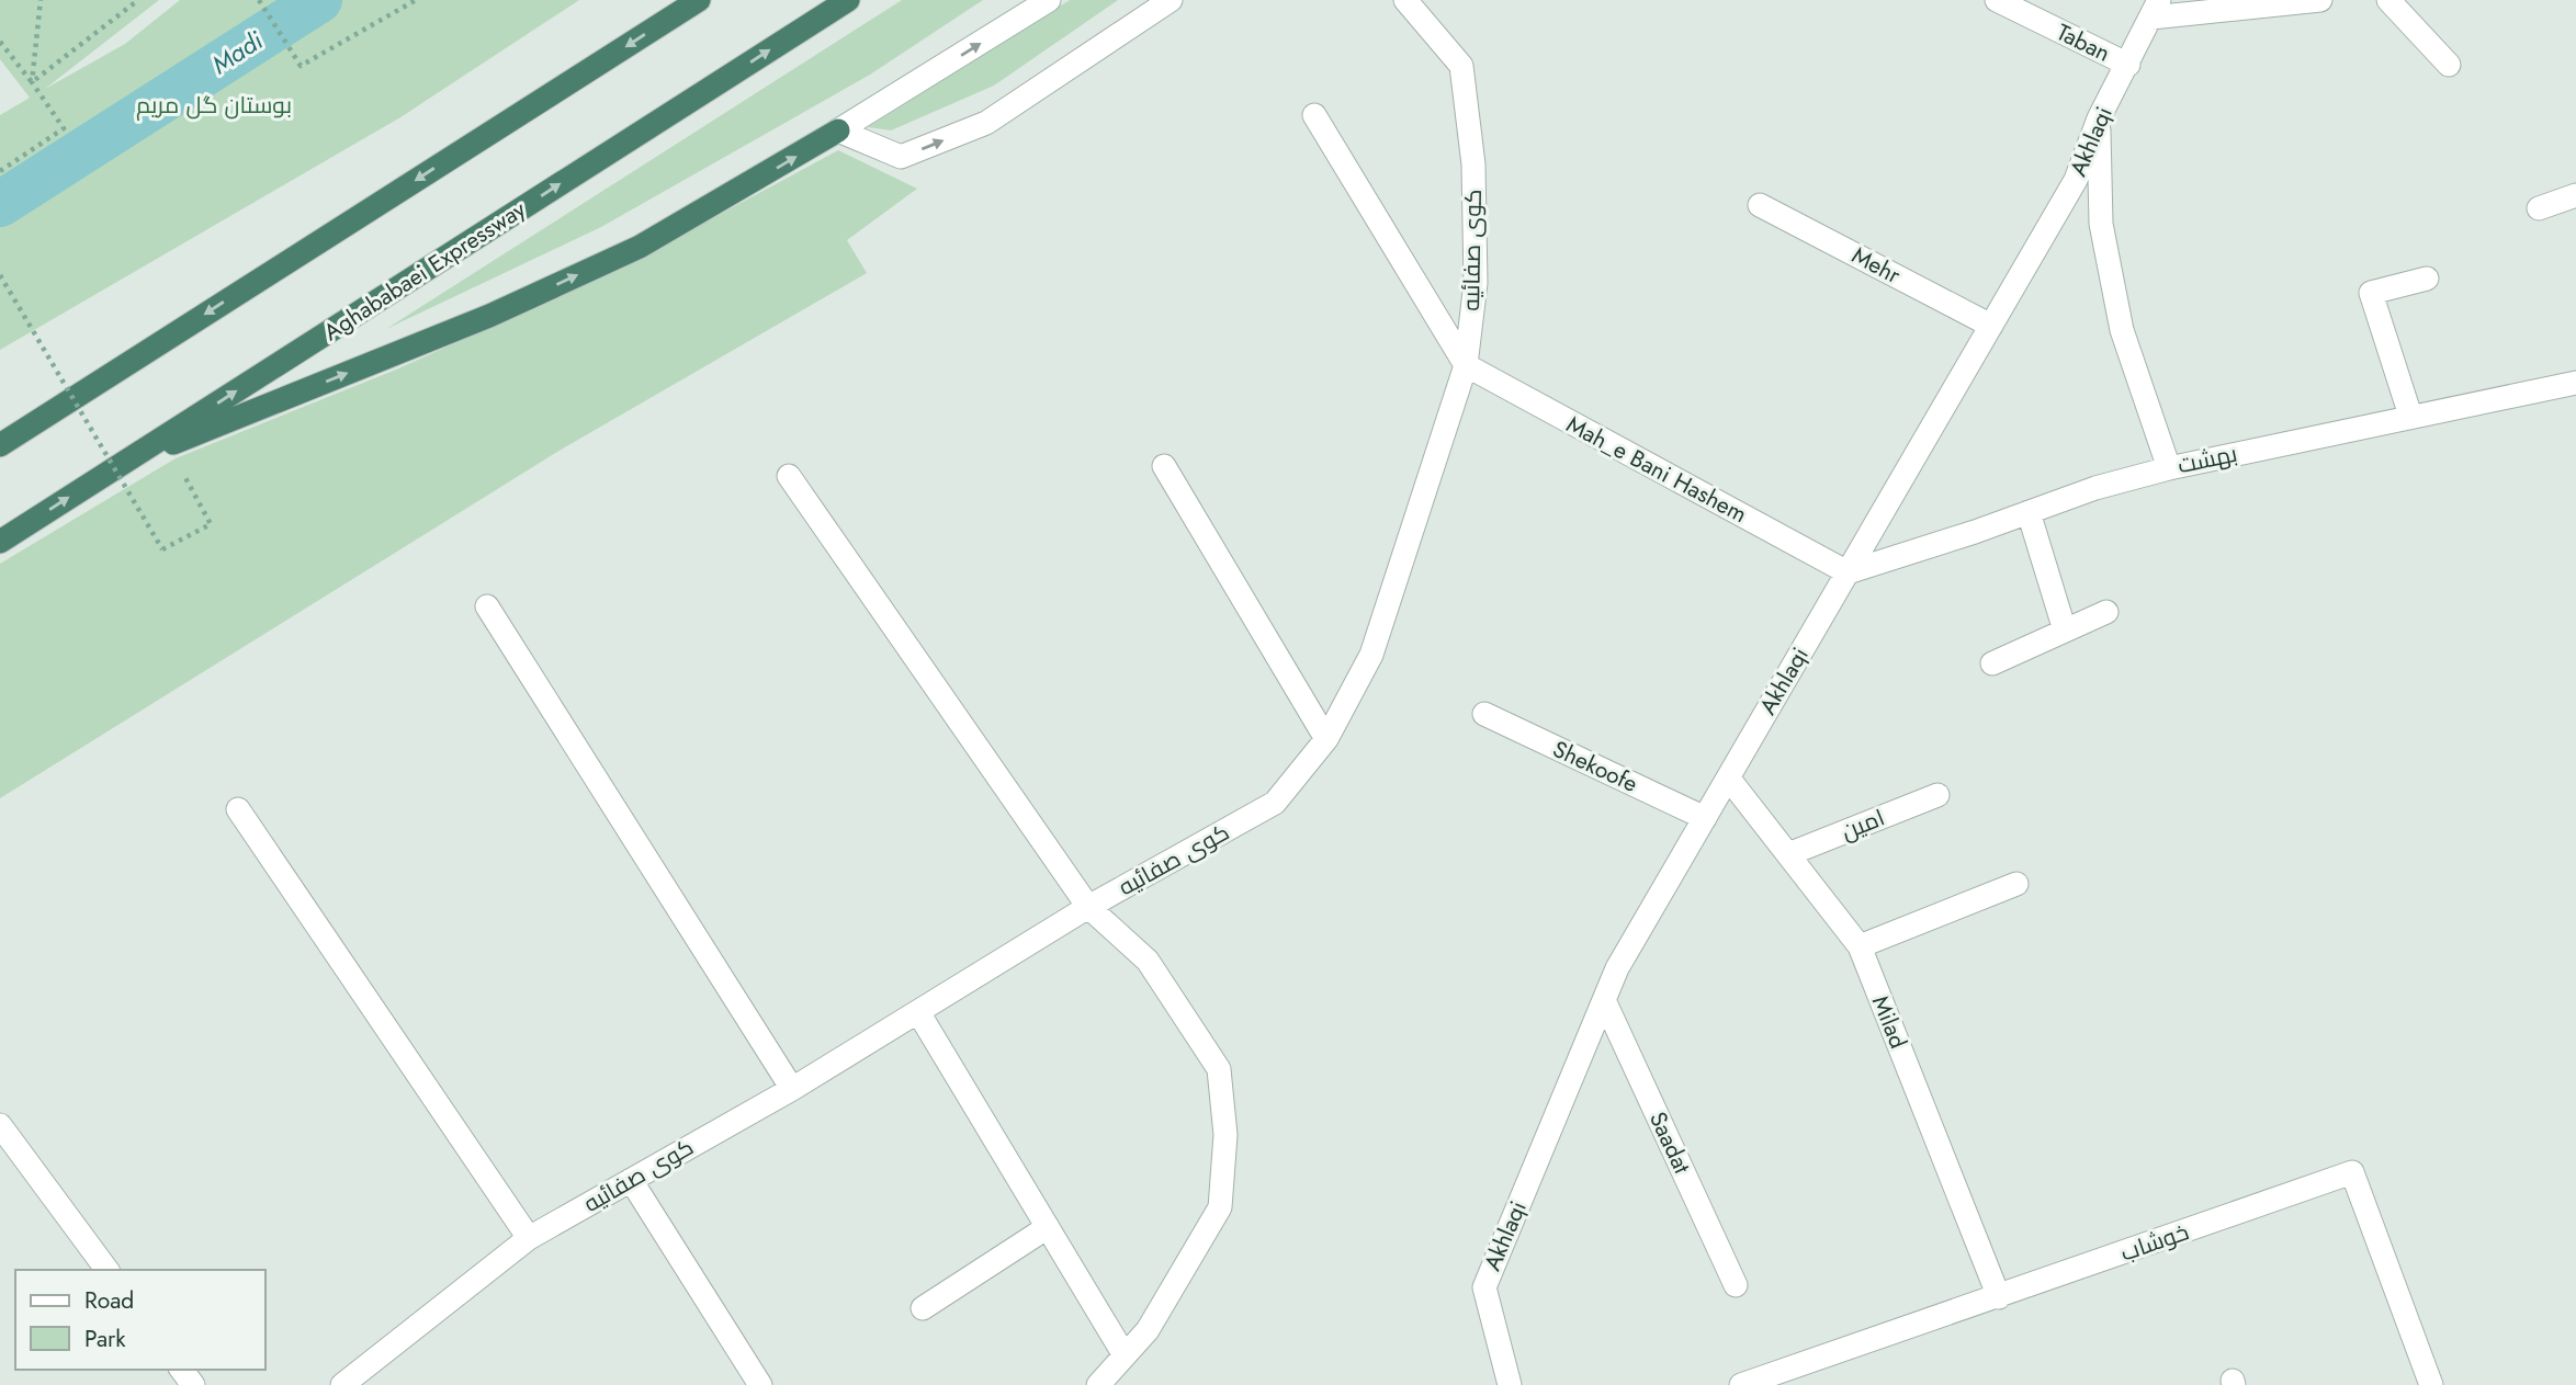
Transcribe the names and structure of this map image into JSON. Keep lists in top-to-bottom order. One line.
{"streets":{"highway":["Aghababaei Expressway"],"street":["Taban","Akhlaqi","کوی صفائیه","Mehr","بهشت","Mah_e Bani Hashem","Shekoofe","امین","Milad","Saadat","خوشاب"]},"crossings":[["Taban","Akhlaqi"],["Akhlaqi","Mehr"],["Akhlaqi","بهشت"],["Akhlaqi","Mah_e Bani Hashem"],["Akhlaqi","Shekoofe"],["Akhlaqi","Milad"],["Akhlaqi","Saadat"],["کوی صفائیه","Mah_e Bani Hashem"],["بهشت","Mah_e Bani Hashem"],["امین","Milad"],["Milad","خوشاب"]],"water":["Madi"],"parks":["بوستان گل مریم"],"legend":["Road","Park"]}
